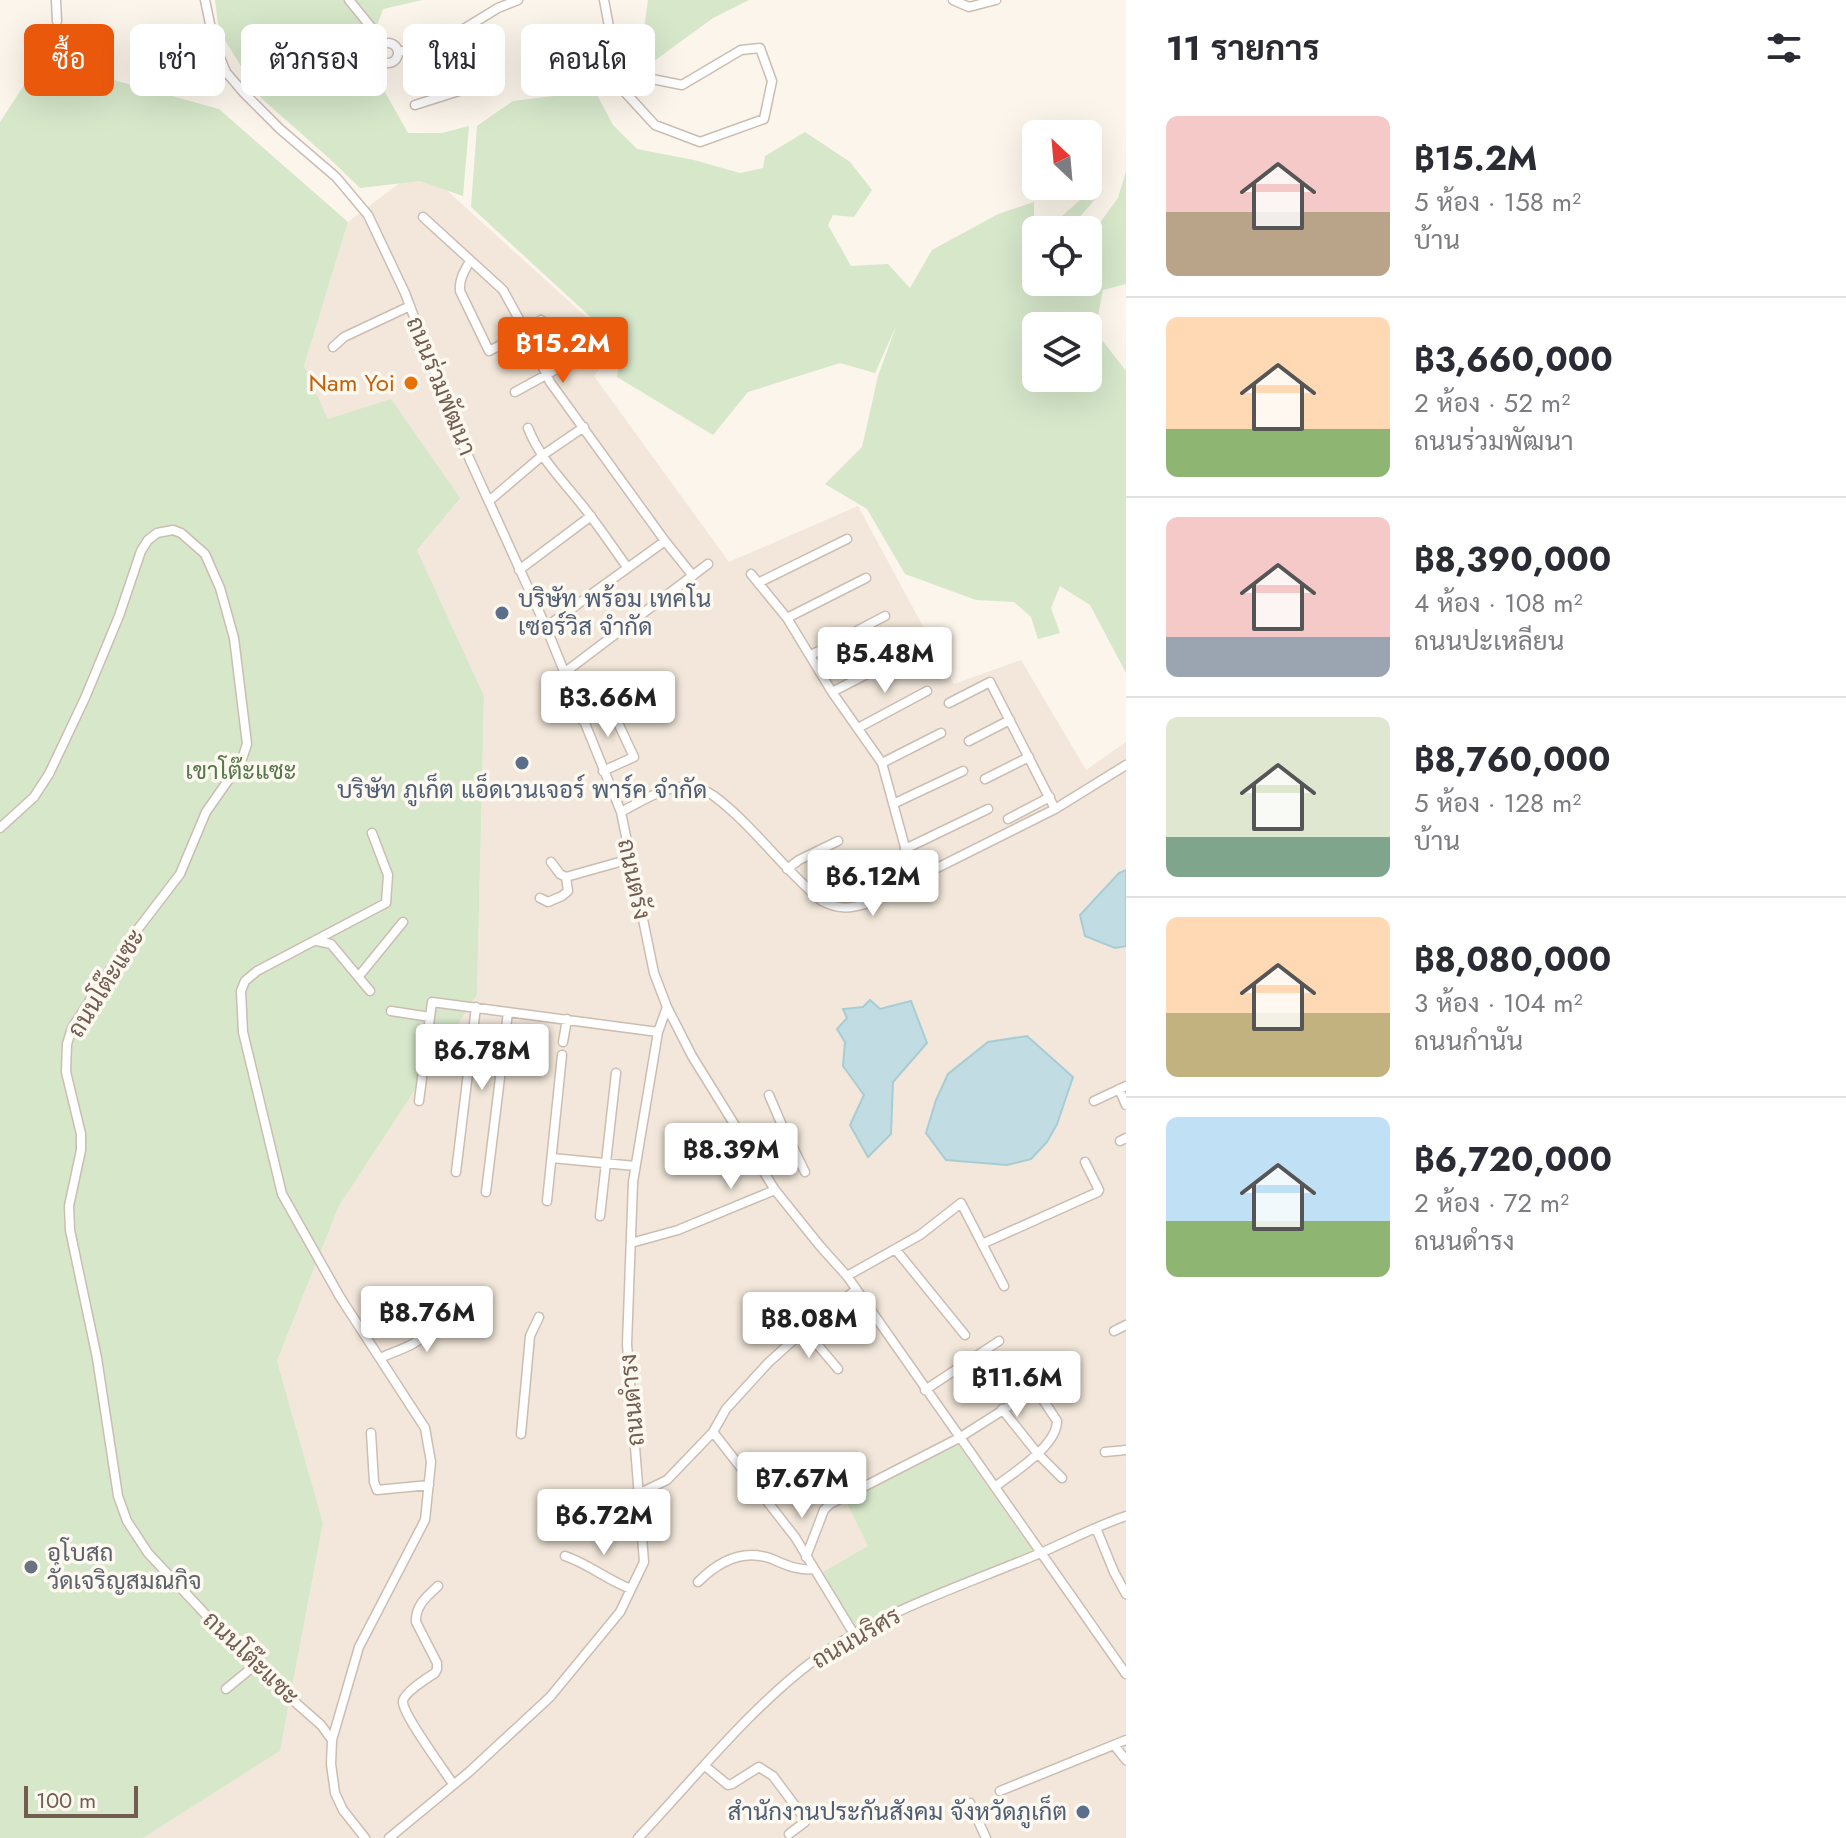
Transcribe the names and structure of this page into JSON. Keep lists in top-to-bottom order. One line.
{"streets":{"street":["ถนนร่วมพัฒนา","ถนนตรัง","ถนนโต๊ะแซะ","ถนนดำรง","ถนนนริศร"]},"crossings":[["ถนนร่วมพัฒนา","ถนนตรัง"],["ถนนตรัง","ถนนดำรง"],["ถนนตรัง","ถนนนริศร"]],"parks":["เขาโต๊ะแซะ"],"places":["Nam Yoi","บริษัท พร้อม เทคโน เซอร์วิส จำกัด","บริษัท ภูเก็ต แอ็ดเวนเจอร์ พาร์ค จำกัด","อุโบสถ วัดเจริญสมณกิจ","สำนักงานประกันสังคม จังหวัดภูเก็ต"],"scale_bar":"100 m","north":"top left","page":{"heading":"11 รายการ","chip":["ซื้อ","เช่า","ตัวกรอง","ใหม่","คอนโด"],"list":[{"name":"฿15.2M","note":"5 ห้อง · 158 m² · บ้าน"},{"name":"฿3,660,000","note":"2 ห้อง · 52 m² · ถนนร่วมพัฒนา"},{"name":"฿8,390,000","note":"4 ห้อง · 108 m² · ถนนปะเหลียน"},{"name":"฿8,760,000","note":"5 ห้อง · 128 m² · บ้าน"},{"name":"฿8,080,000","note":"3 ห้อง · 104 m² · ถนนกำนัน"},{"name":"฿6,720,000","note":"2 ห้อง · 72 m² · ถนนดำรง"}],"price":["฿15.2M","฿5.48M","฿3.66M","฿6.12M","฿6.78M","฿8.39M","฿8.76M","฿8.08M","฿11.6M","฿7.67M","฿6.72M"],"scale":"100 m"}}
